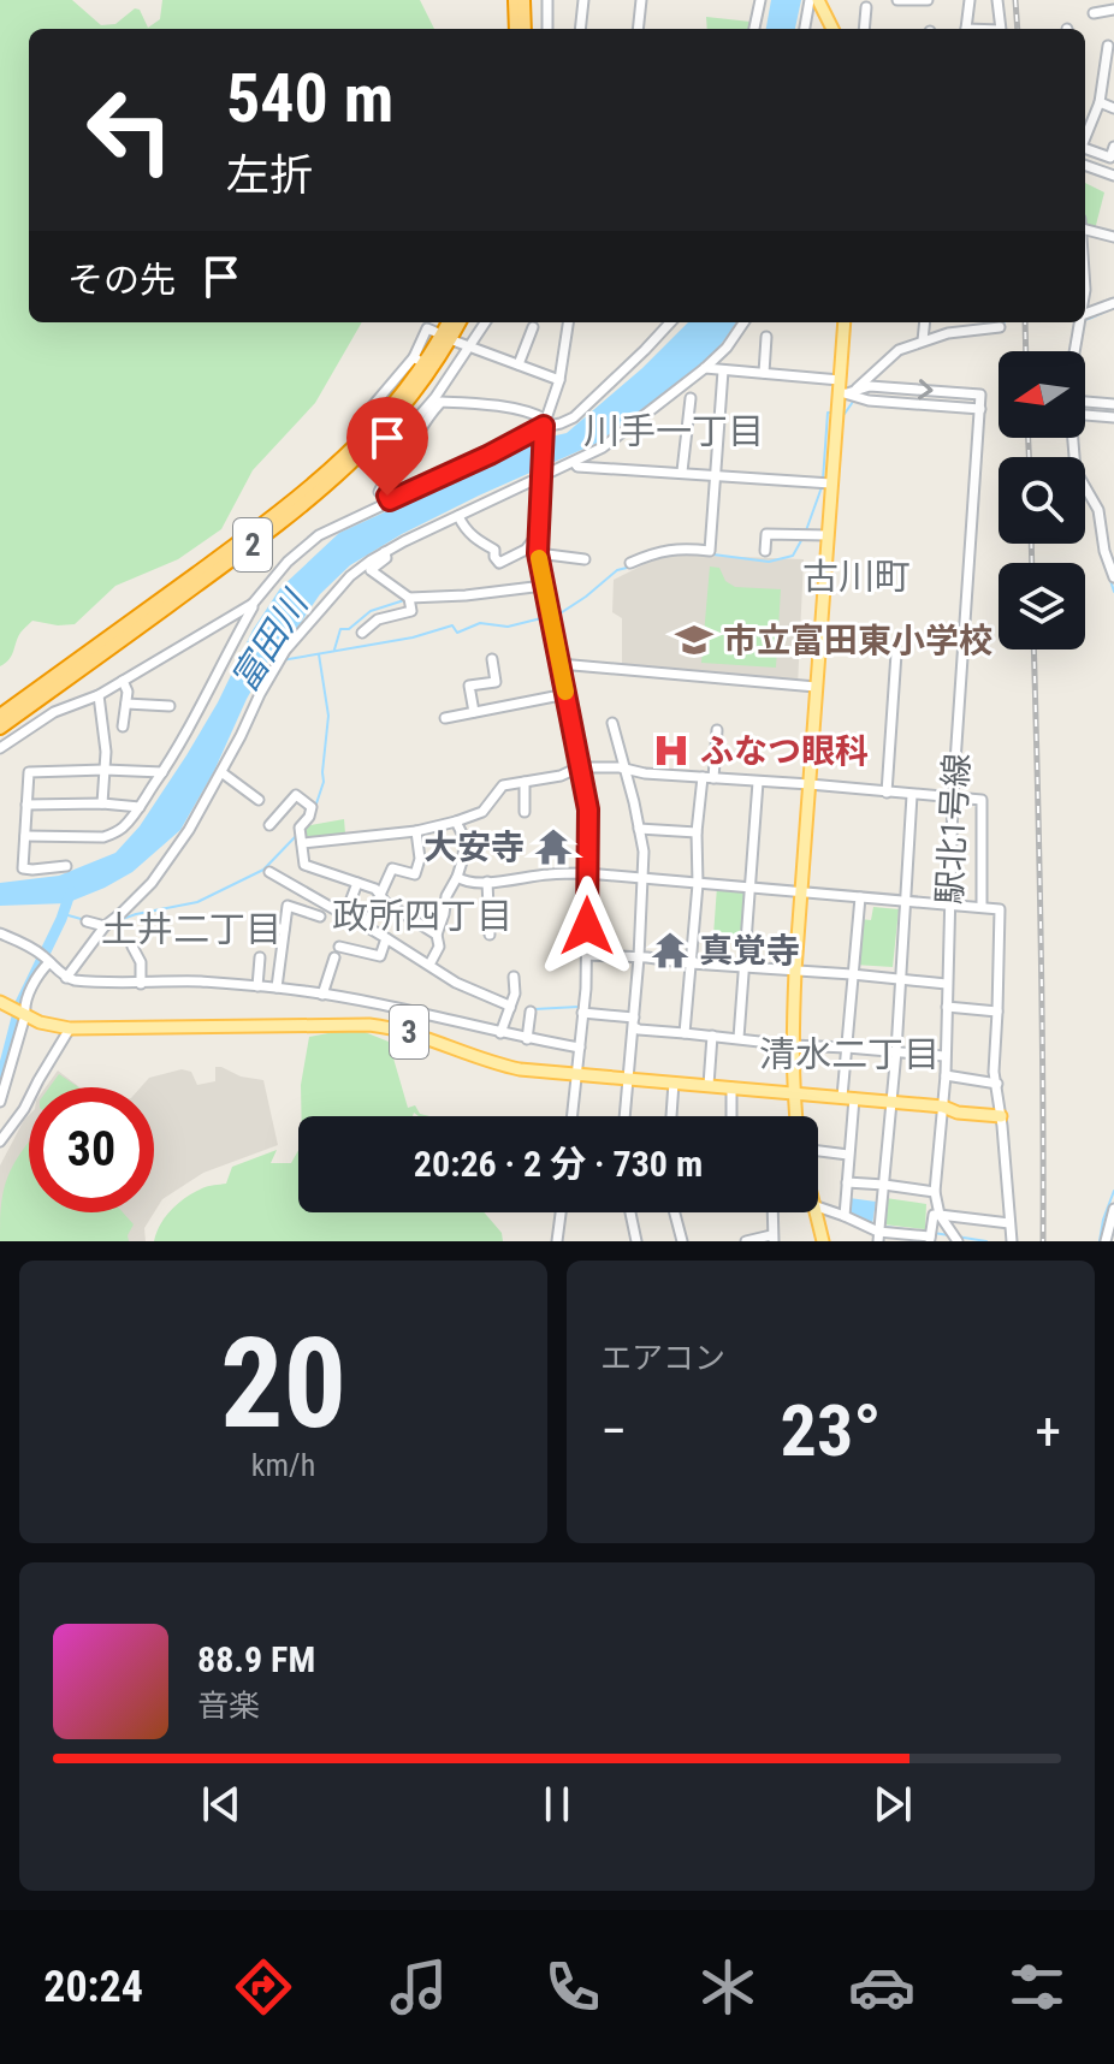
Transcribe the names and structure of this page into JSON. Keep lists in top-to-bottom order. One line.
{"streets":{"highway":["2"],"main road":["3"],"street":["駅北1号線"]},"districts":["川手一丁目","古川町","政所四丁目","土井二丁目","清水二丁目"],"water":["富田川"],"places":{"school or university":["市立富田東小学校"],"hospital":["ふなつ眼科"],"temple":["大安寺","真覚寺"]},"north":"left","page":{"turn":["540 m","左折"],"then":"その先","limit":"30","trip":"20:26 · 2 分 · 730 m","tile":[["20","km/h"],"エアコン"],"heat":["−","23°","+"],"song":["88.9 FM","音楽"],"tabs":"20:24"}}
